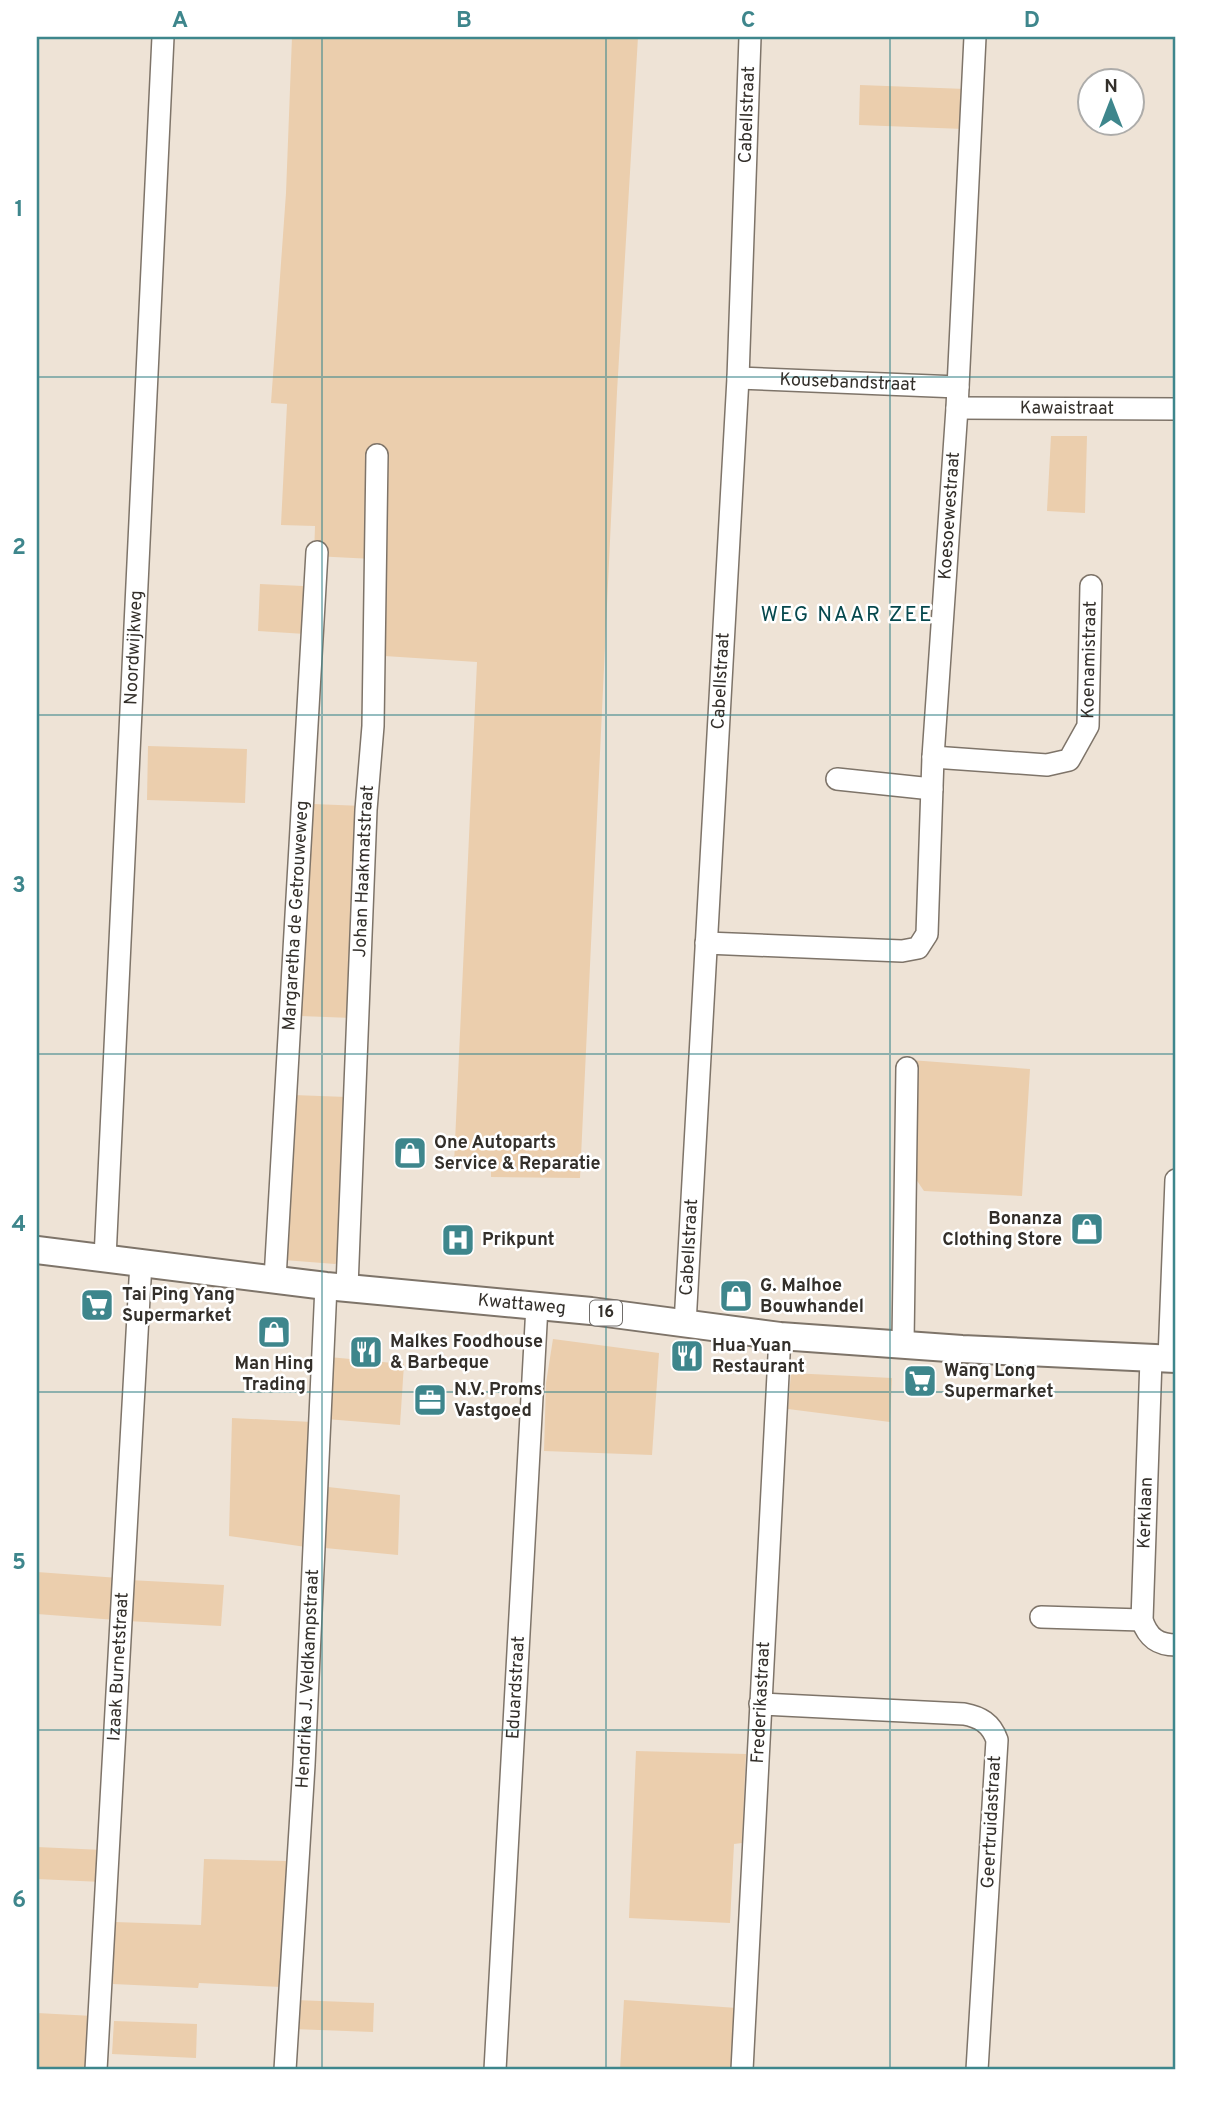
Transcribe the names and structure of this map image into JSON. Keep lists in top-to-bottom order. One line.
{"streets":{"main road":["Kwattaweg","16"],"street":["Cabellstraat","Kousebandstraat","Kawaistraat","Koesoewestraat","Noordwijkweg","Koenamistraat","Johan Haakmatstraat","Margaretha de Getrouweweg","Kerklaan","Izaak Burnetstraat","Hendrika J. Veldkampstraat","Eduardstraat","Frederikastraat","Geertruidastraat"]},"crossings":[["Cabellstraat","Kousebandstraat"],["Cabellstraat","Koesoewestraat"],["Cabellstraat","Kwattaweg"],["Kousebandstraat","Koesoewestraat"],["Kawaistraat","Koesoewestraat"],["Koesoewestraat","Koenamistraat"],["Noordwijkweg","Kwattaweg"],["Johan Haakmatstraat","Kwattaweg"],["Johan Haakmatstraat","Hendrika J. Veldkampstraat"],["Margaretha de Getrouweweg","Kwattaweg"],["Kwattaweg","Kerklaan"],["Kwattaweg","Izaak Burnetstraat"],["Kwattaweg","Hendrika J. Veldkampstraat"],["Kwattaweg","Eduardstraat"],["Kwattaweg","Frederikastraat"],["Frederikastraat","Geertruidastraat"]],"districts":["WEG NAAR ZEE"],"places":{"shop":["One Autoparts Service & Reparatie","Bonanza Clothing Store","G. Malhoe Bouwhandel","Man Hing Trading"],"hospital":["Prikpunt"],"supermarket":["Tai Ping Yang Supermarket","Wang Long Supermarket"],"restaurant":["Malkes Foodhouse & Barbeque","Hua Yuan Restaurant"],"office":["N.V. Proms Vastgoed"]},"north":"top","grid":{"columns":["A","B","C","D"],"rows":["1","2","3","4","5","6"]}}
